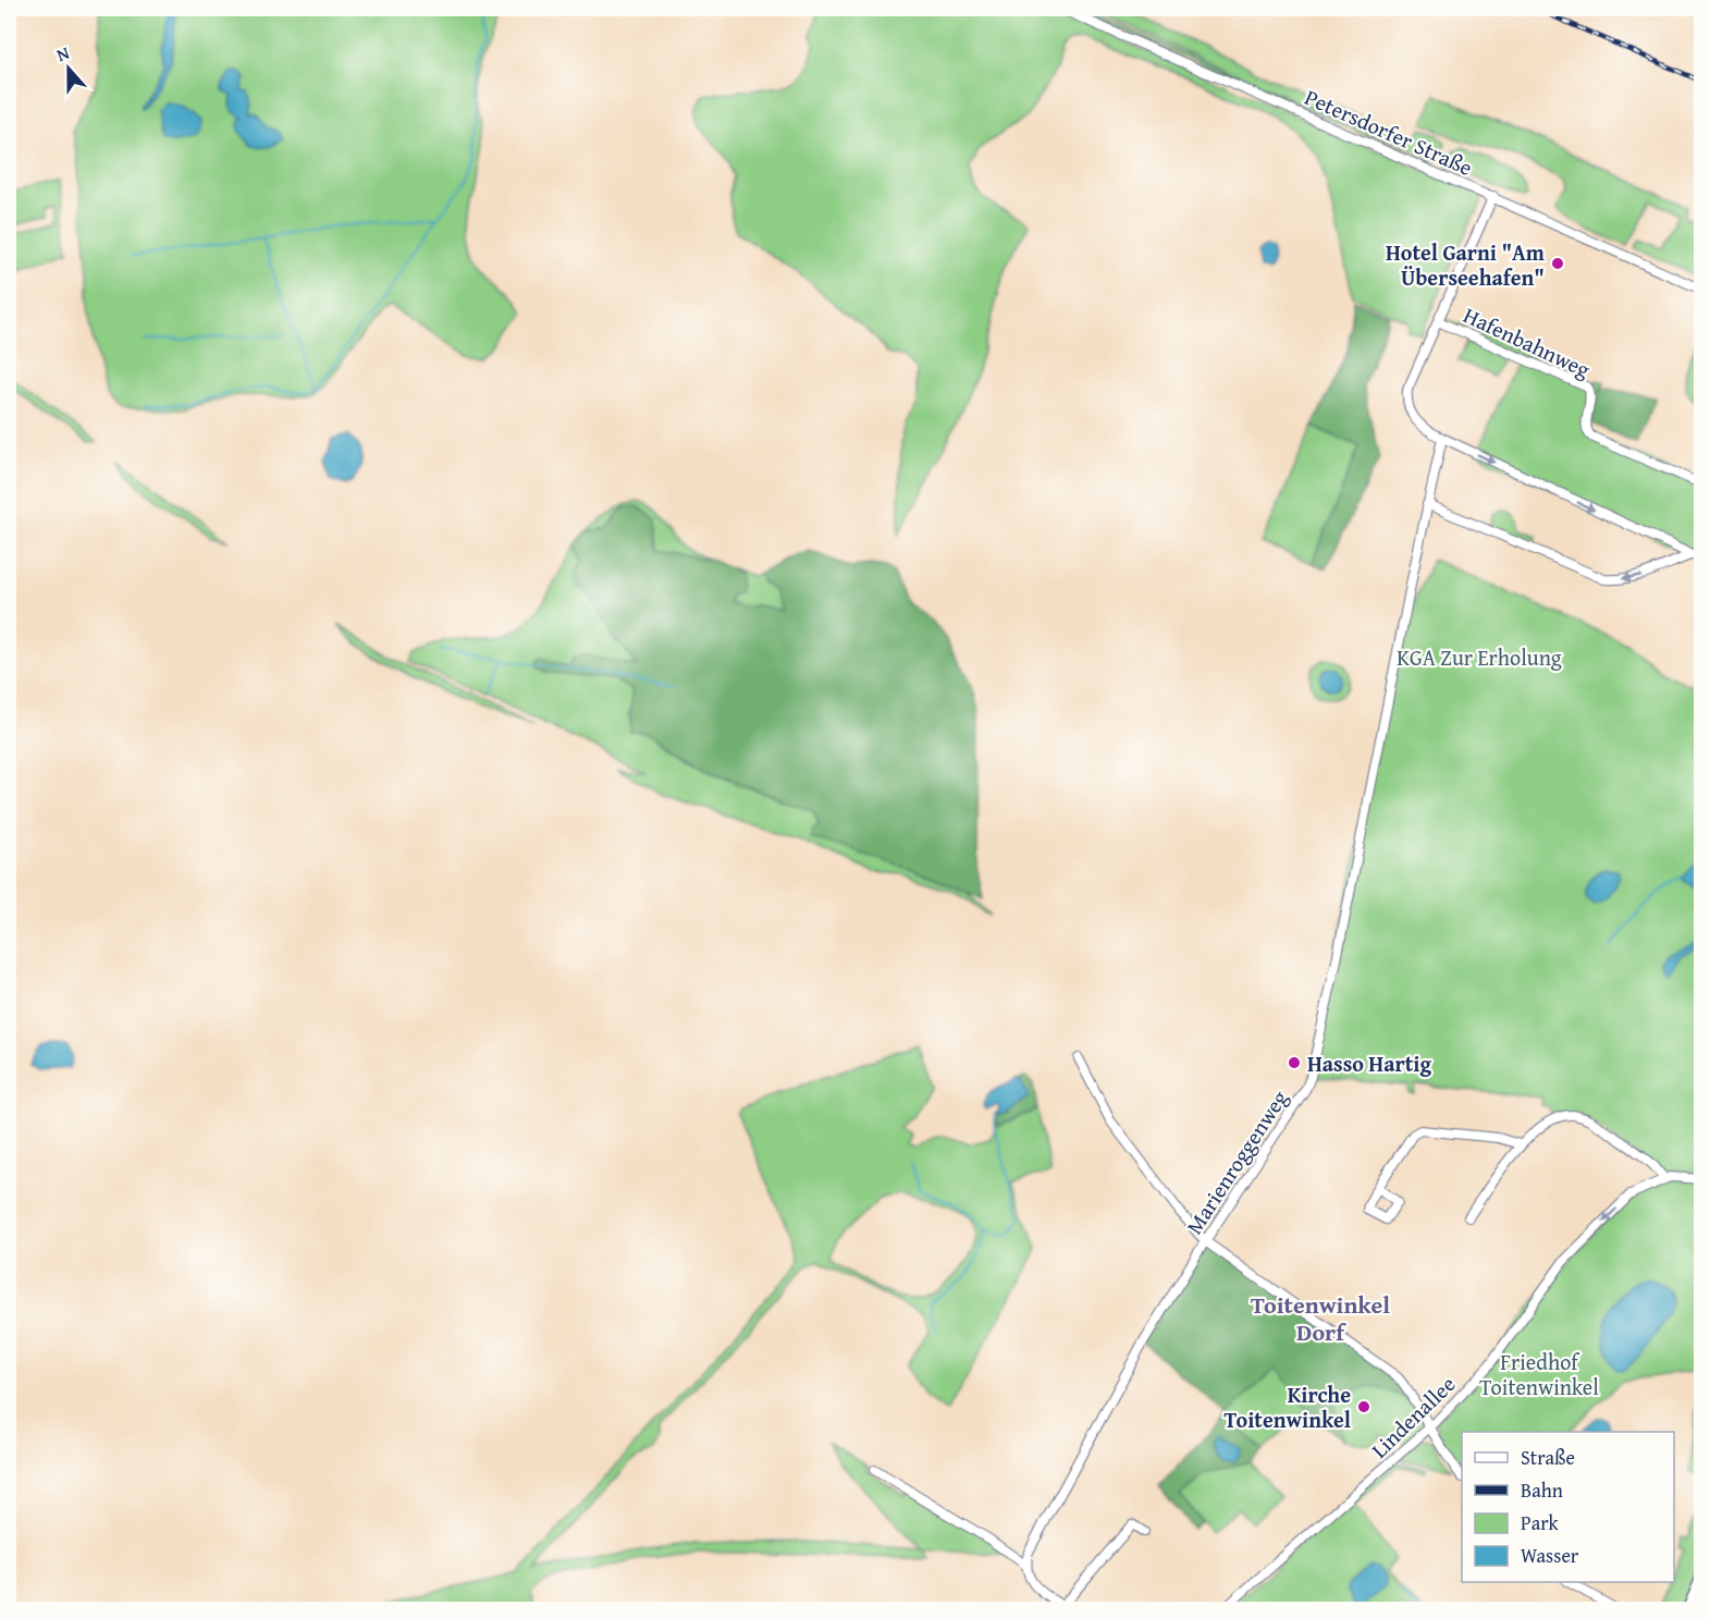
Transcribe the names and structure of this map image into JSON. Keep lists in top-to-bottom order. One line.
{"streets":{"street":["Petersdorfer Straße","Hafenbahnweg","Marienroggenweg","Lindenallee"]},"crossings":[["Petersdorfer Straße","Hafenbahnweg"]],"one_way":["Lindenallee"],"districts":["Toitenwinkel Dorf"],"parks":["KGA Zur Erholung","Friedhof Toitenwinkel"],"places":["Hotel Garni \"Am Überseehafen\"","Hasso Hartig","Kirche Toitenwinkel"],"legend":["Straße","Bahn","Park","Wasser"],"north":"top"}
